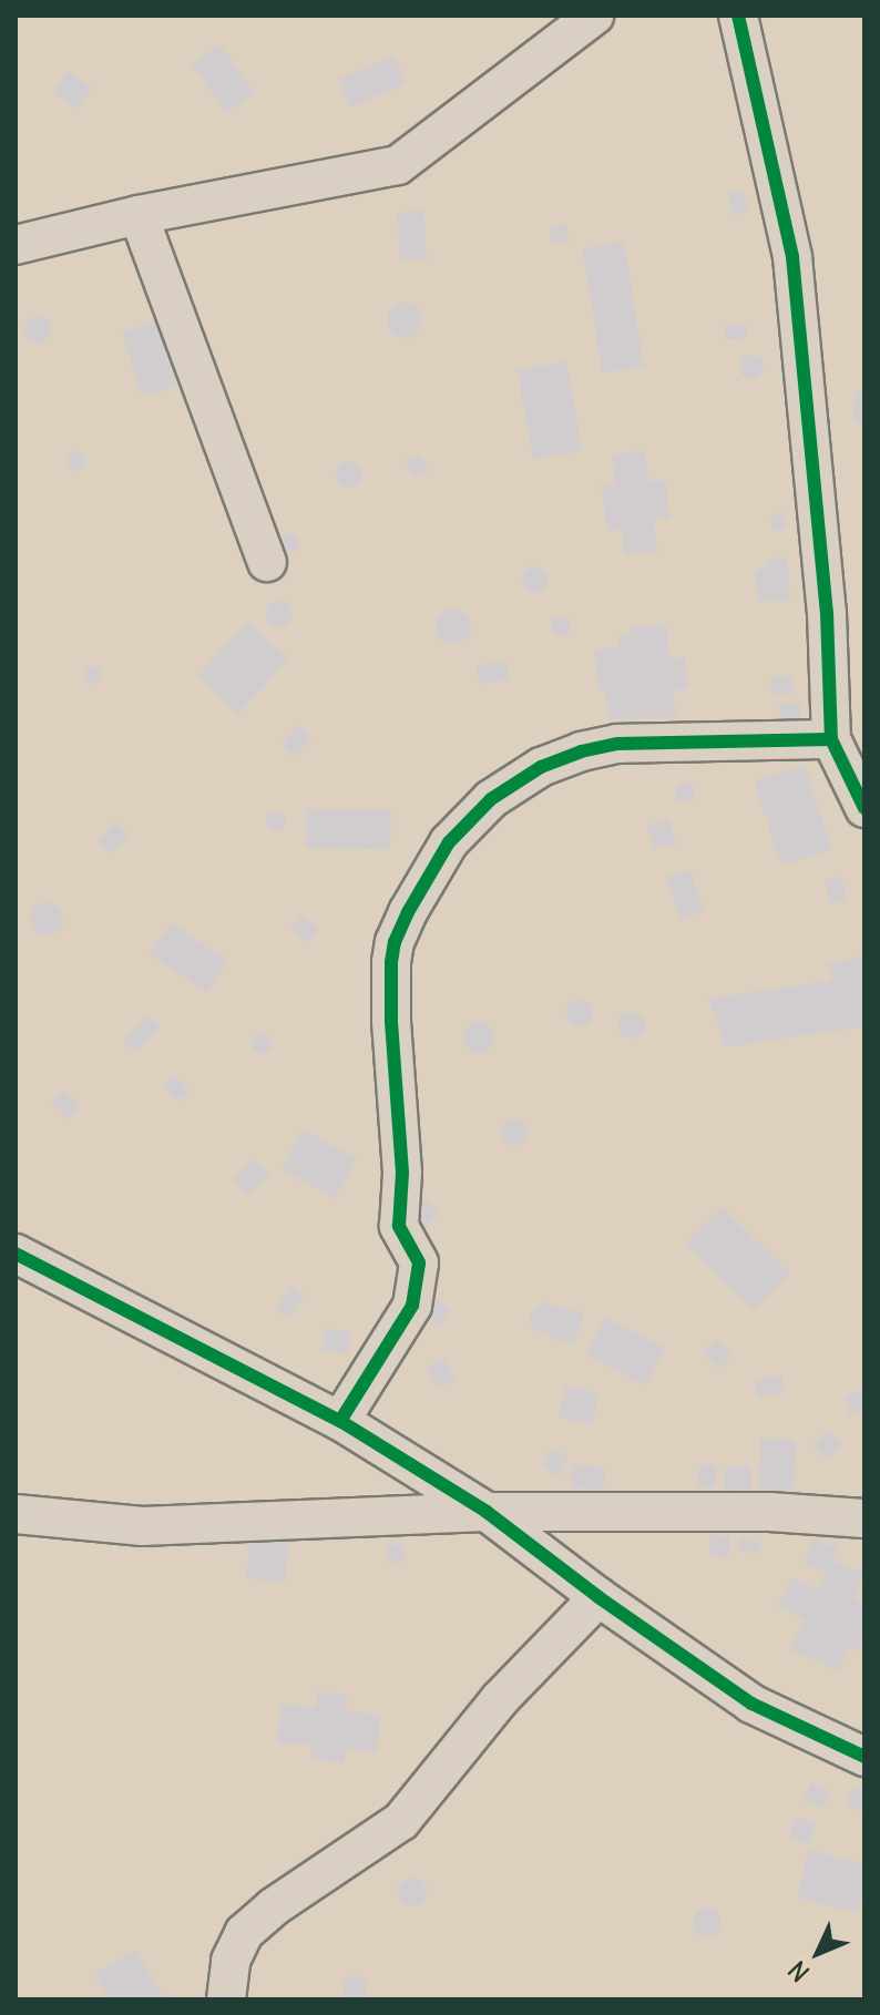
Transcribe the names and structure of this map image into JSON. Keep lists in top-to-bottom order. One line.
{"north":"bottom left"}
